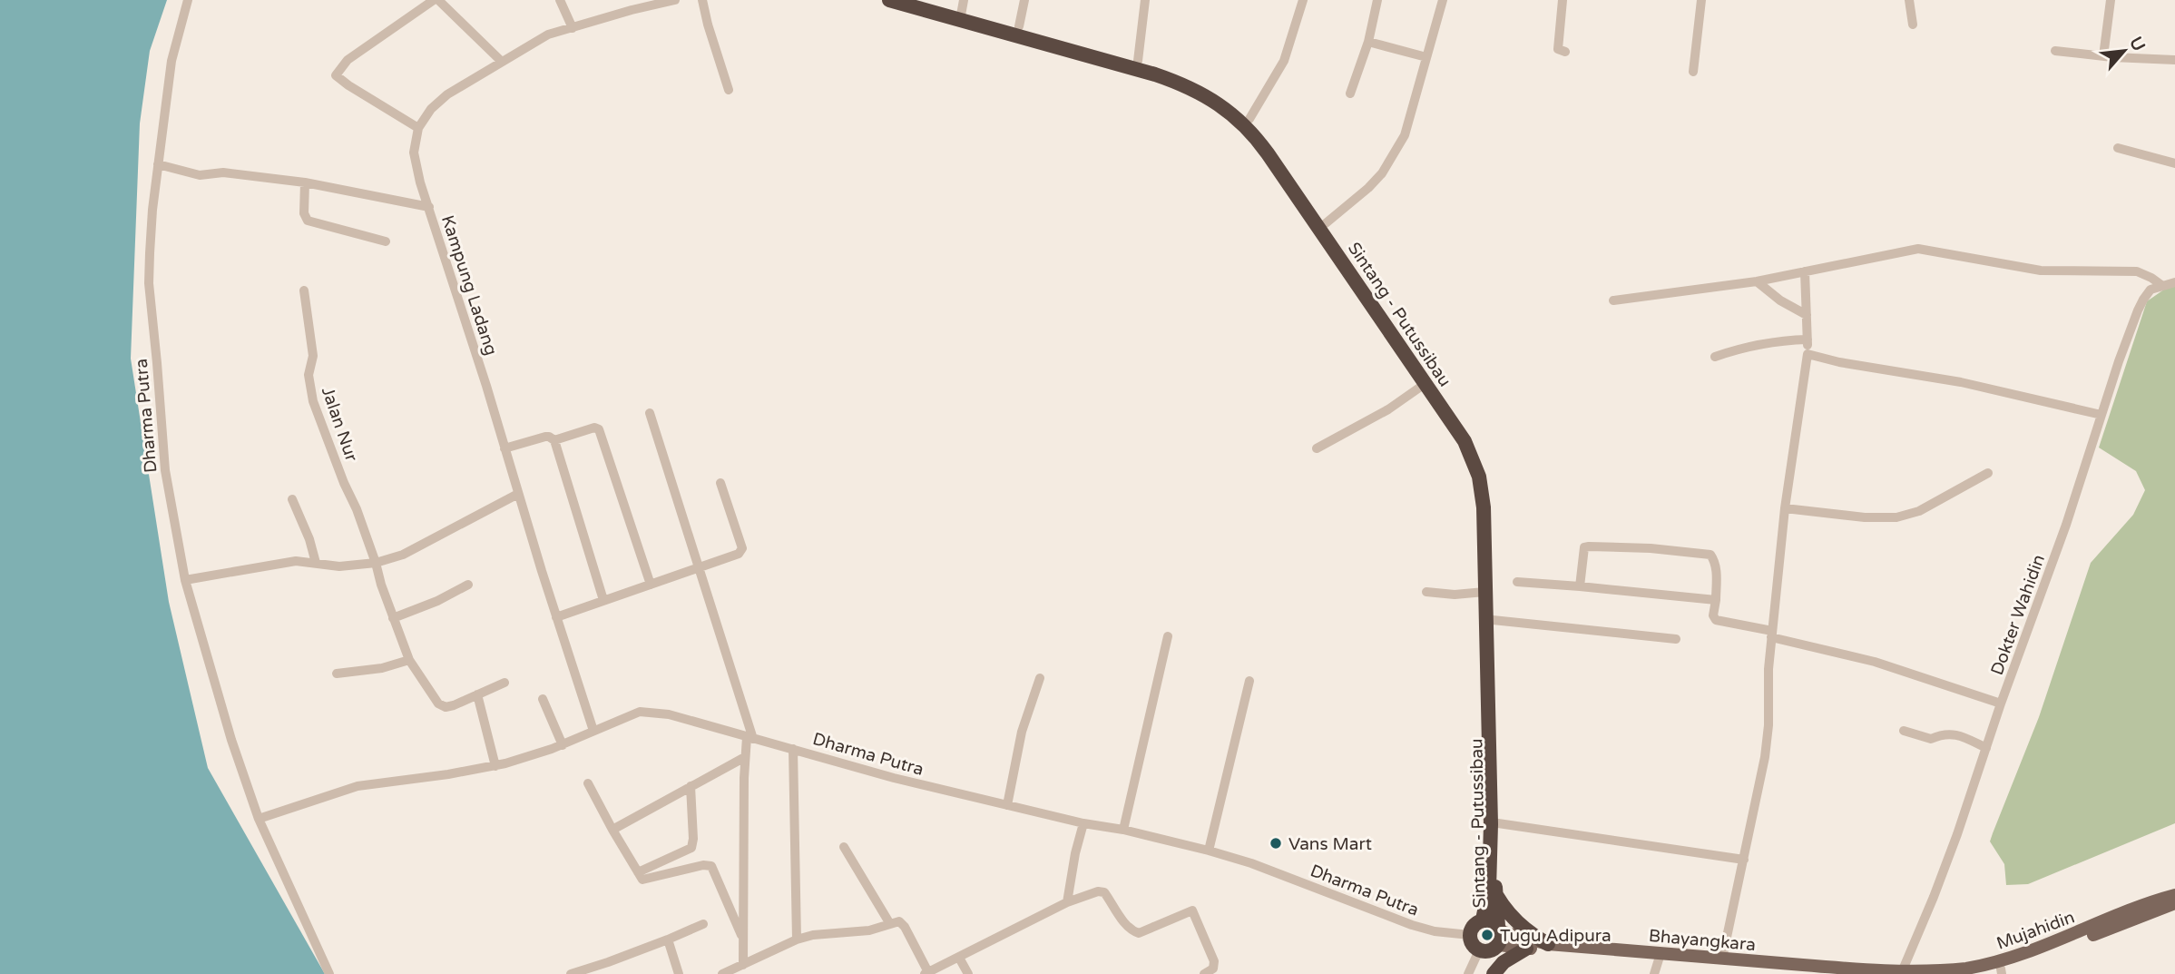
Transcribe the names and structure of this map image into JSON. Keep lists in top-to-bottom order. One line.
{"streets":{"highway":["Sintang - Putussibau"],"main road":["Mujahidin","Bhayangkara"],"street":["Kampung Ladang","Dharma Putra","Jalan Nur","Dokter Wahidin"]},"crossings":[["Kampung Ladang","Dharma Putra"],["Sintang - Putussibau","Bhayangkara"],["Dokter Wahidin","Mujahidin"],["Dokter Wahidin","Bhayangkara"],["Mujahidin","Bhayangkara"]],"places":["Vans Mart","Tugu Adipura"],"north":"top right"}
